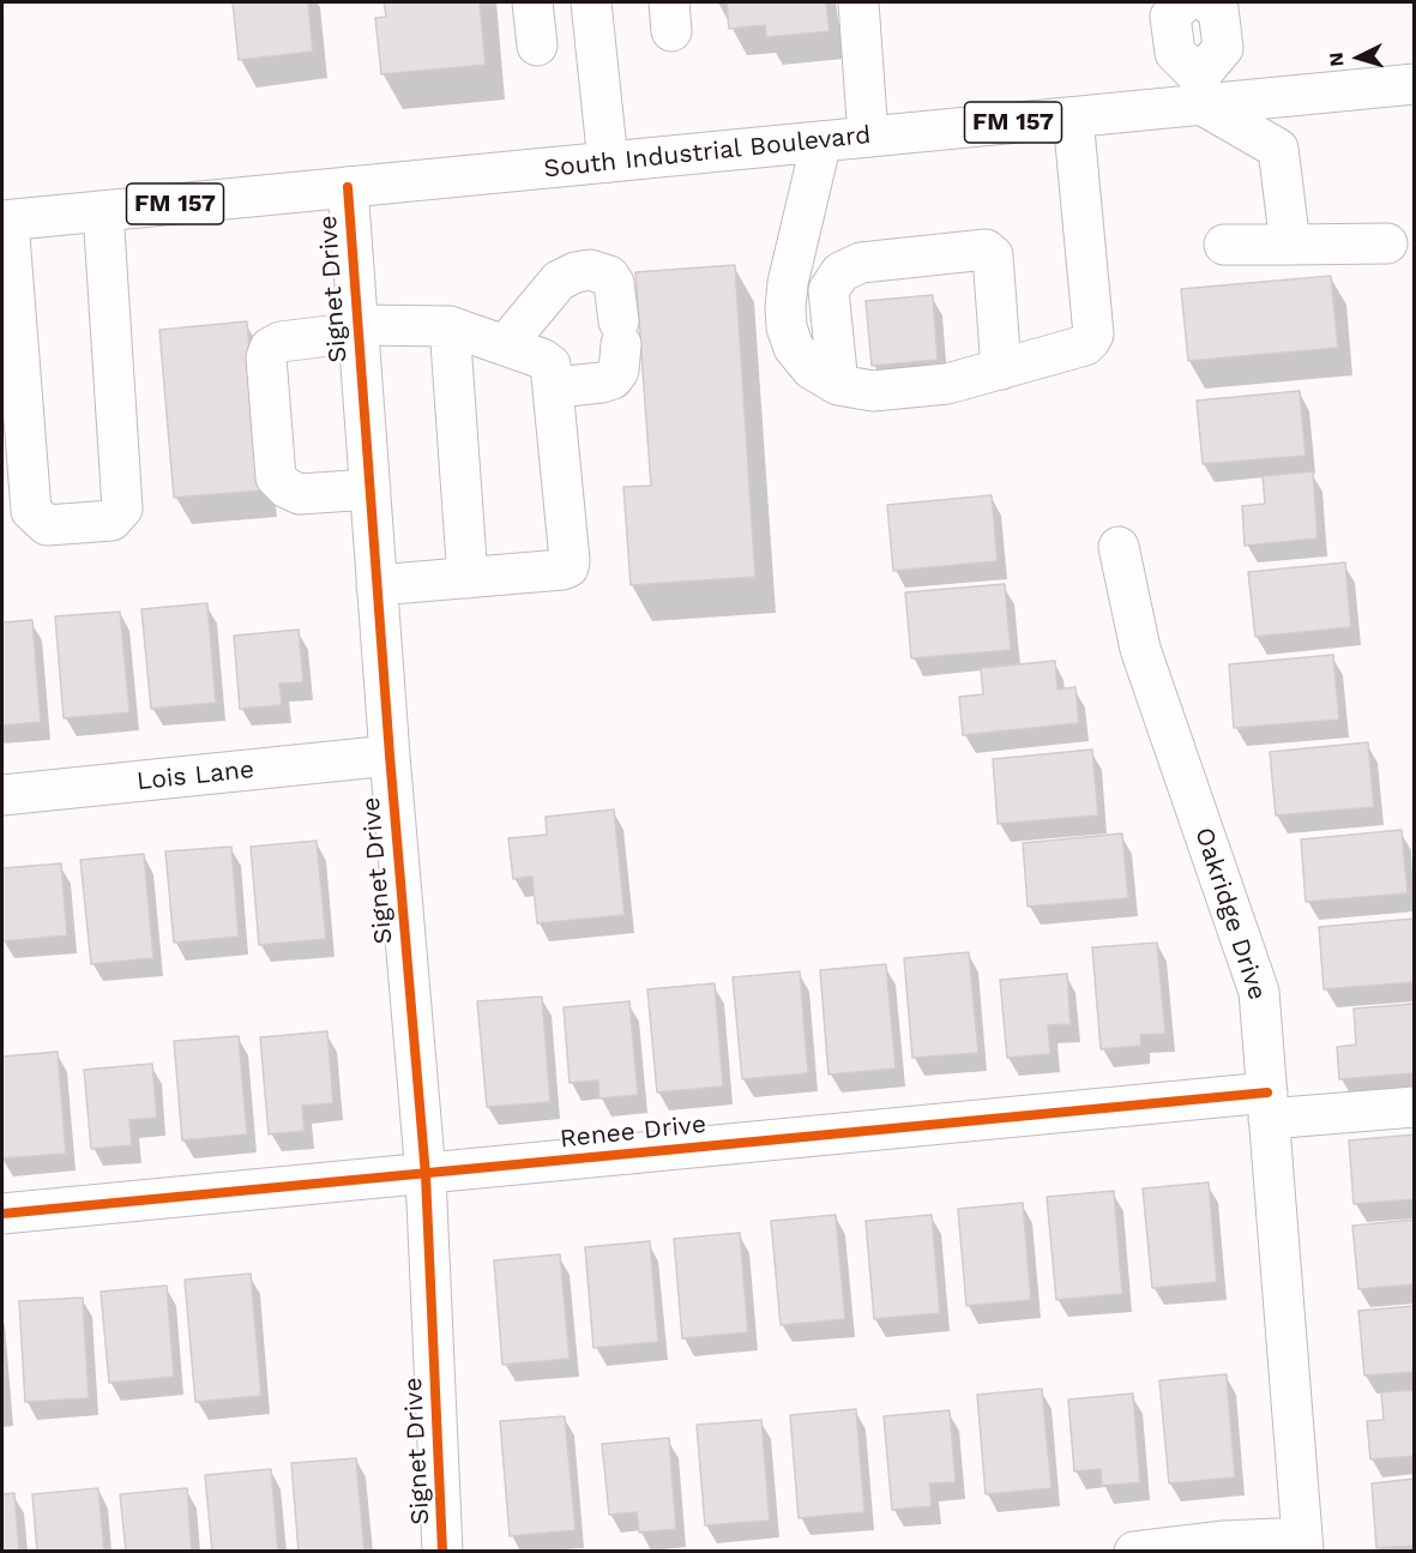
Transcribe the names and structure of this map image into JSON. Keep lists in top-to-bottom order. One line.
{"streets":{"street":["FM 157","South Industrial Boulevard","Signet Drive","Lois Lane","Oakridge Drive","Renee Drive"]},"crossings":[["South Industrial Boulevard","Signet Drive"],["Signet Drive","Lois Lane"],["Signet Drive","Renee Drive"],["Oakridge Drive","Renee Drive"]],"north":"left"}
